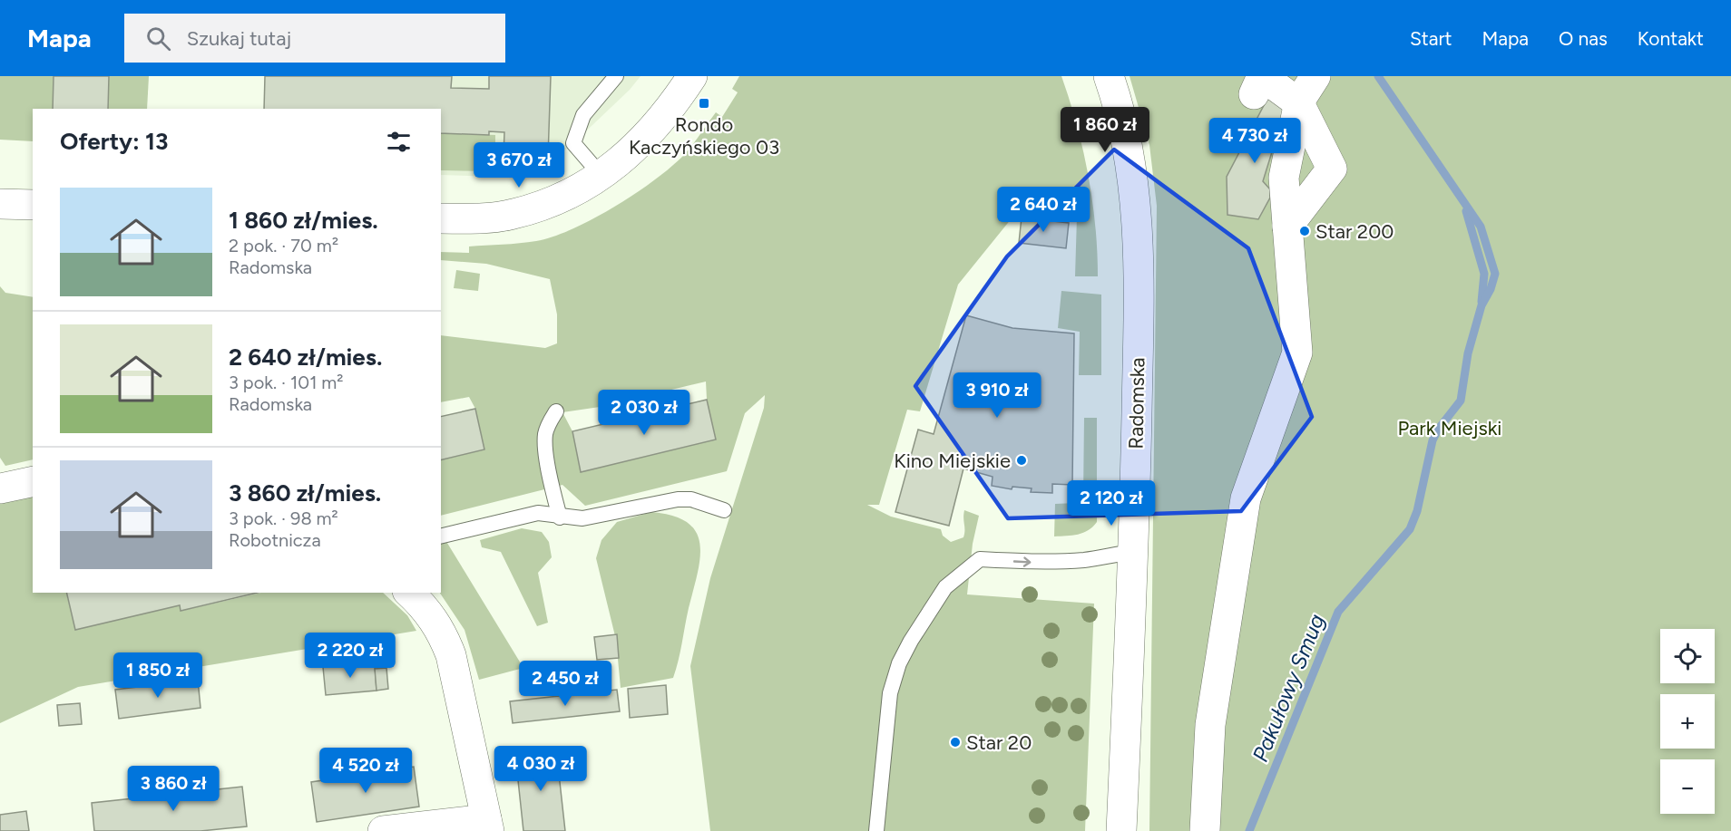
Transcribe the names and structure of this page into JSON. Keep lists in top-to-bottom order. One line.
{"streets":{"street":["Radomska"]},"water":["Pakułowy Smug"],"parks":["Park Miejski"],"places":{"transit":["Rondo Kaczyńskiego 03"],"other":["Star 200","Kino Miejskie","Star 20"]},"page":{"header":"Mapa","search":"Szukaj tutaj","nav":["Start","Mapa","O nas","Kontakt"],"price":["1 860 zł","4 730 zł","3 670 zł","2 640 zł","3 910 zł","2 030 zł","2 120 zł","2 220 zł","1 850 zł","2 450 zł","4 030 zł","4 520 zł","3 860 zł"],"heading":"Oferty: 13","list":[{"name":"1 860 zł/mies.","note":"2 pok. · 70 m² · Radomska"},{"name":"2 640 zł/mies.","note":"3 pok. · 101 m² · Radomska"},{"name":"3 860 zł/mies.","note":"3 pok. · 98 m² · Robotnicza"}],"map_buttons":["+","−"]}}
